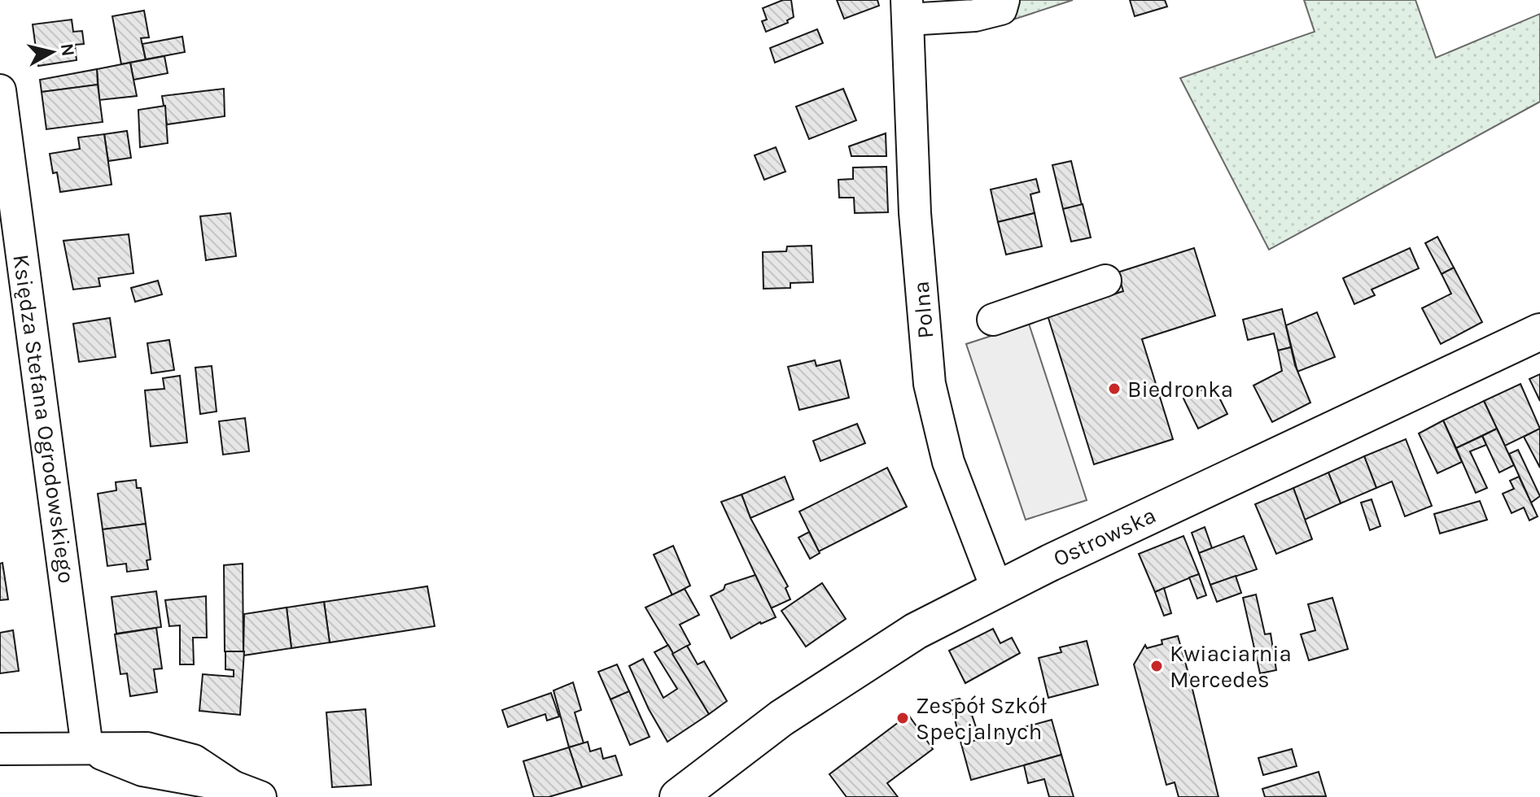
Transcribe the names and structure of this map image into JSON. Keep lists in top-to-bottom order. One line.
{"streets":{"main road":["Ostrowska"],"street":["Polna","Księdza Stefana Ogrodowskiego"]},"crossings":[["Polna","Ostrowska"]],"places":["Biedronka","Kwiaciarnia Mercedes","Zespół Szkół Specjalnych"],"north":"right"}
